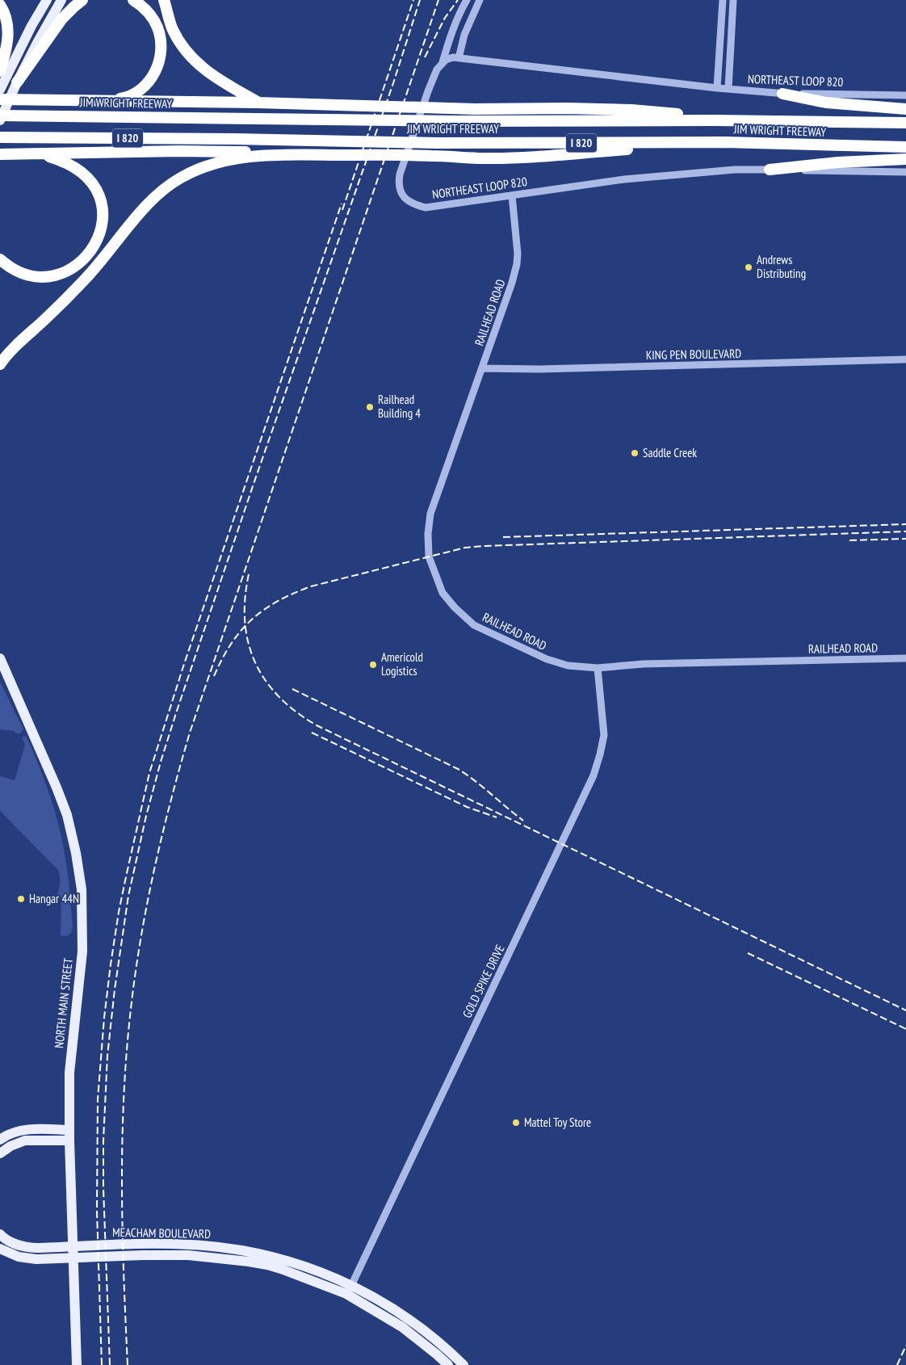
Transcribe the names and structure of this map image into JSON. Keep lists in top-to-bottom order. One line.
{"streets":{"highway":["JIM WRIGHT FREEWAY","I 820"],"main road":["NORTH MAIN STREET","MEACHAM BOULEVARD"],"street":["NORTHEAST LOOP 820","RAILHEAD ROAD","KING PEN BOULEVARD","GOLD SPIKE DRIVE"]},"crossings":[["NORTHEAST LOOP 820","RAILHEAD ROAD"],["RAILHEAD ROAD","KING PEN BOULEVARD"],["RAILHEAD ROAD","GOLD SPIKE DRIVE"],["GOLD SPIKE DRIVE","MEACHAM BOULEVARD"]],"places":["Andrews Distributing","Railhead Building 4","Saddle Creek","Americold Logistics","Hangar 44N","Mattel Toy Store"]}
